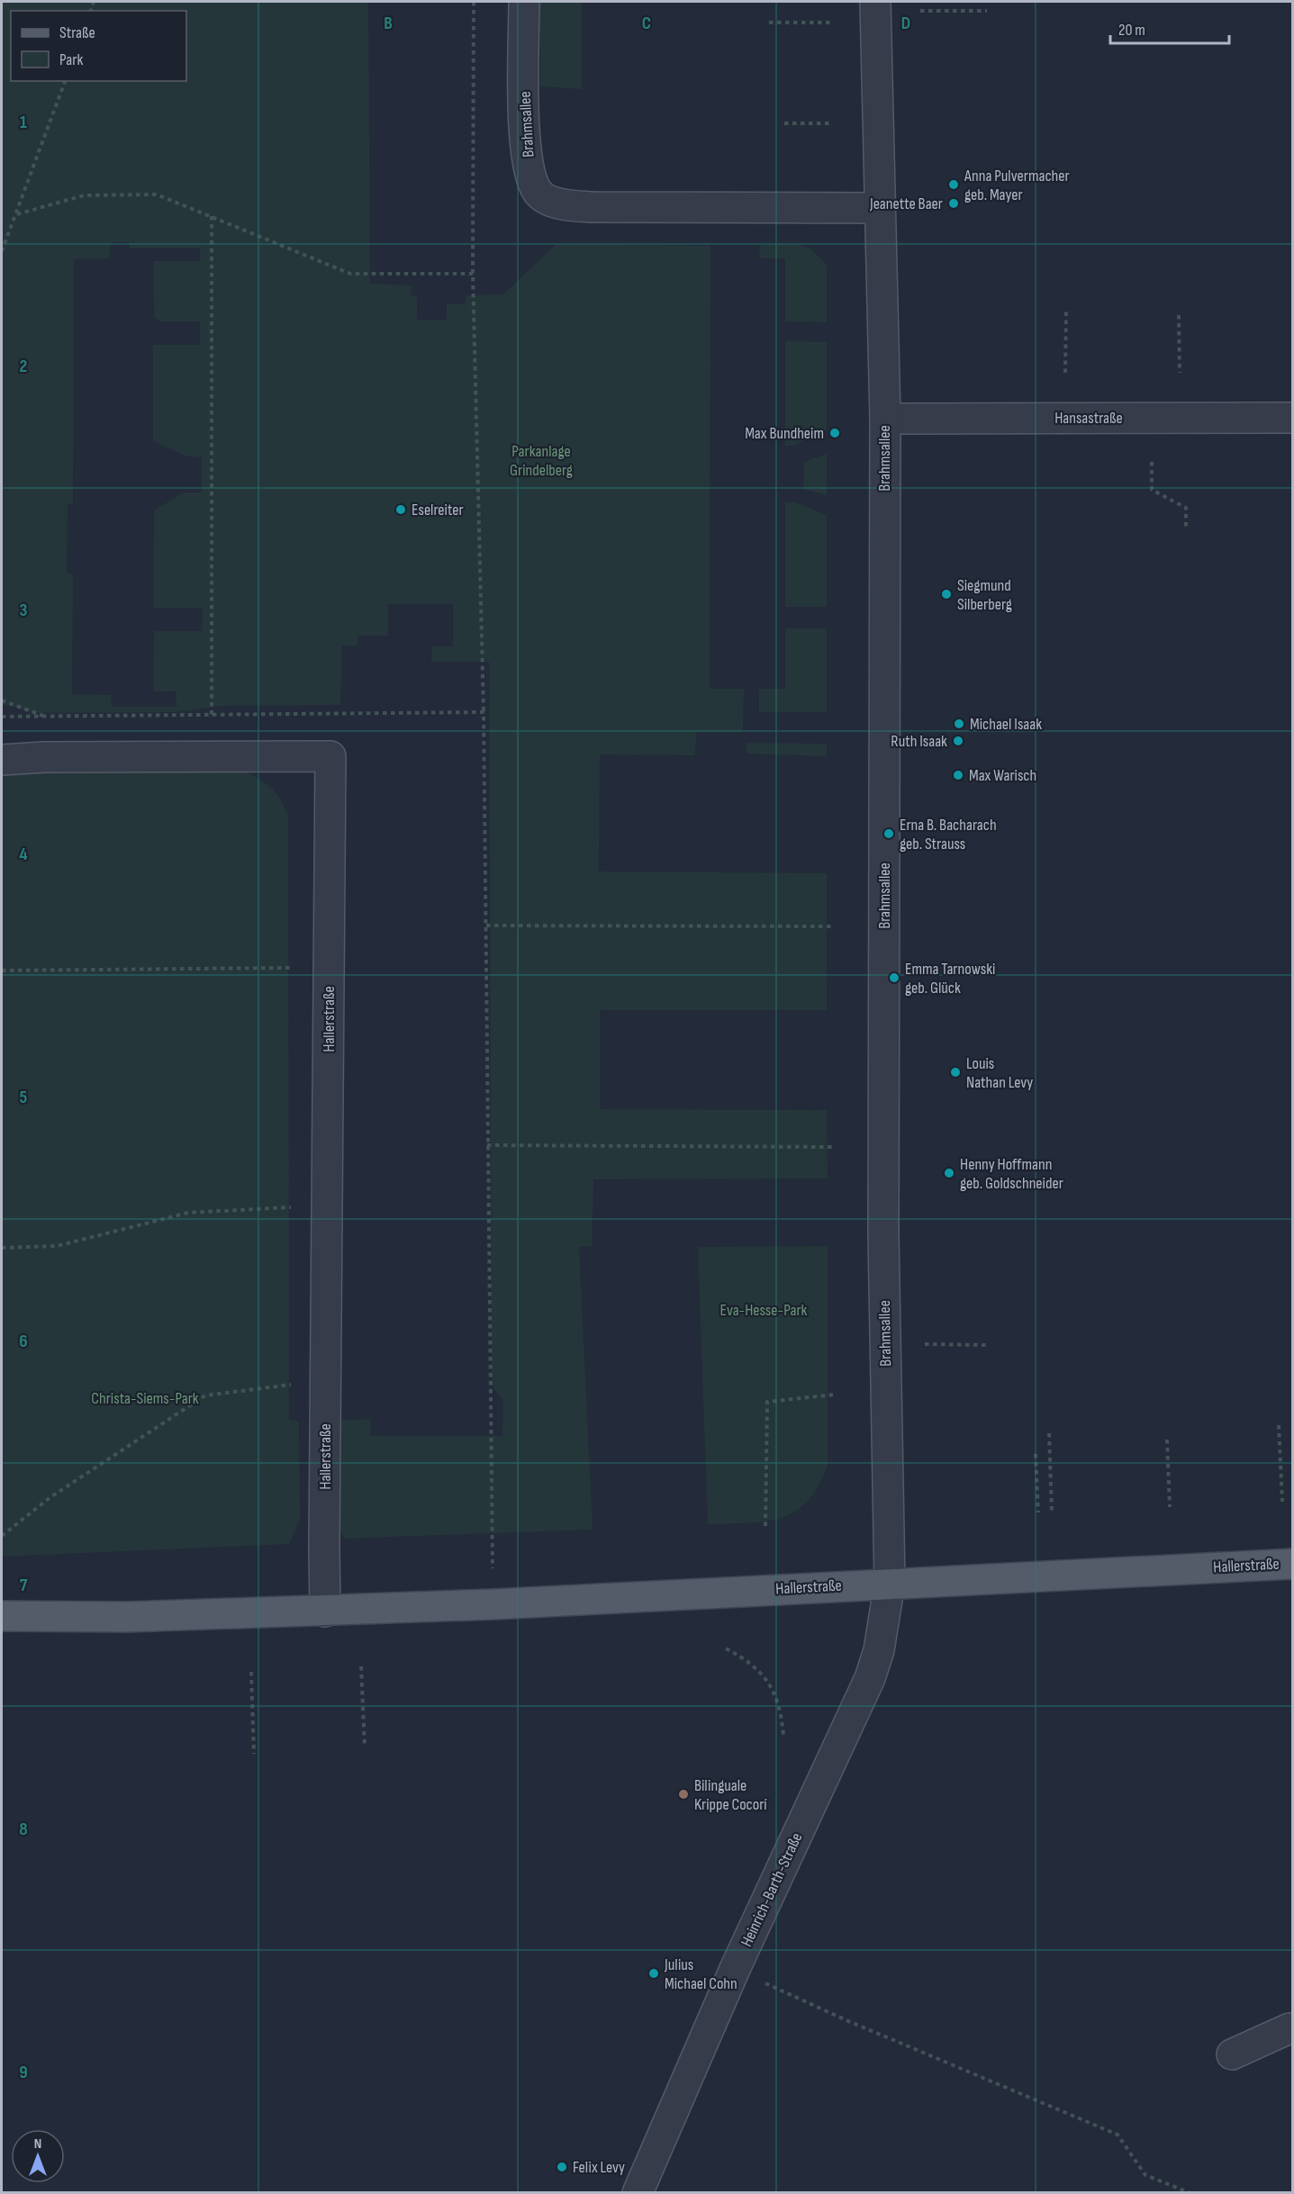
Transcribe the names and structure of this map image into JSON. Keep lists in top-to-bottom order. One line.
{"streets":{"main road":["Hallerstraße"],"street":["Brahmsallee","Hansastraße","Heinrich-Barth-Straße"]},"crossings":[["Brahmsallee","Hansastraße"],["Brahmsallee","Hallerstraße"],["Brahmsallee","Heinrich-Barth-Straße"],["Hallerstraße","Heinrich-Barth-Straße"]],"parks":["Parkanlage Grindelberg","Eva-Hesse-Park","Christa-Siems-Park"],"places":["Anna Pulvermacher geb. Mayer","Jeanette Baer","Max Bundheim","Eselreiter","Siegmund Silberberg","Michael Isaak","Ruth Isaak","Max Warisch","Erna B. Bacharach geb. Strauss","Emma Tarnowski geb. Glück","Louis Nathan Levy","Henny Hoffmann geb. Goldschneider","Bilinguale Krippe Cocorí","Julius Michael Cohn","Felix Levy"],"legend":["Straße","Park"],"scale_bar":"20 m","north":"top","grid":{"columns":["B","C","D"],"rows":["1","2","3","4","5","6","7","8","9"]}}
